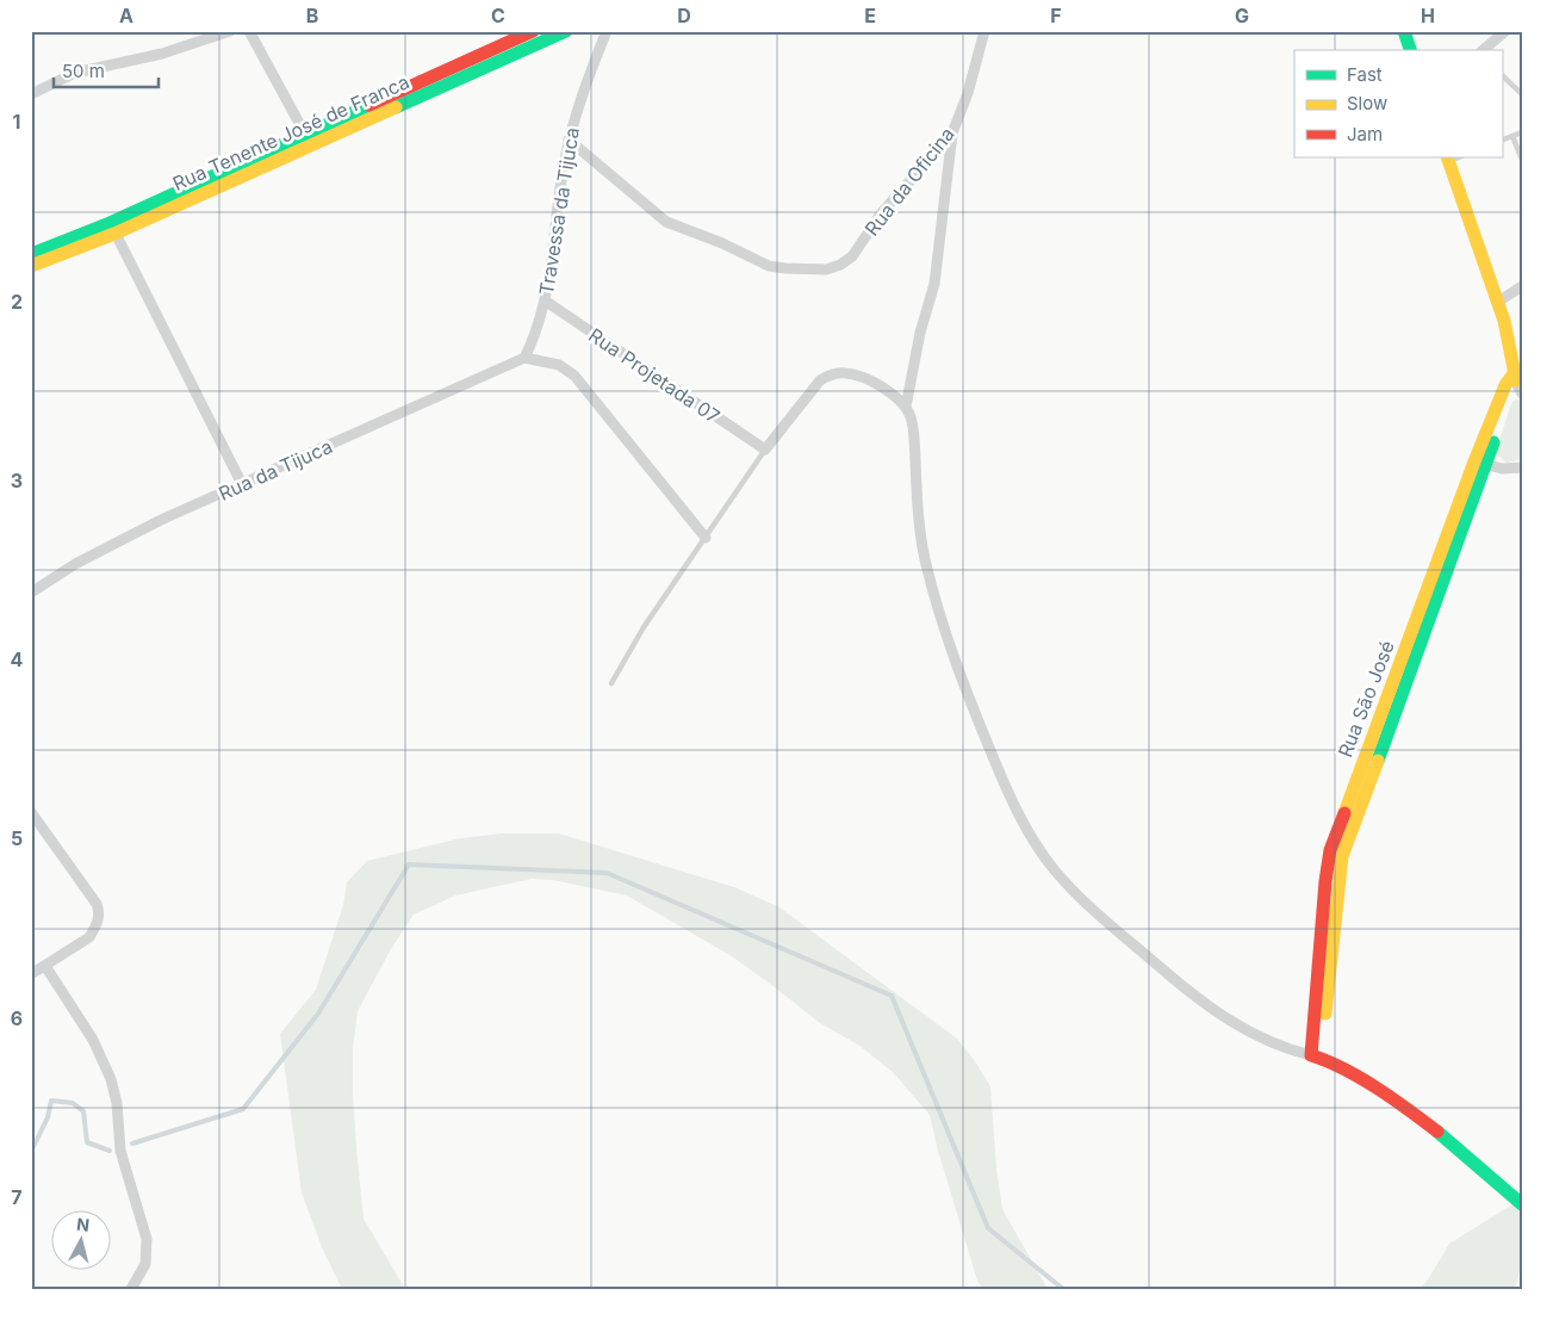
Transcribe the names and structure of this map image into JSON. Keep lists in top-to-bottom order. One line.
{"streets":{"street":["Rua Tenente José de Franca","Rua da Oficina","Travessa da Tijuca","Rua Projetada 07","Rua da Tijuca","Rua São José"]},"crossings":[["Rua da Oficina","Travessa da Tijuca"],["Travessa da Tijuca","Rua Projetada 07"],["Travessa da Tijuca","Rua da Tijuca"]],"legend":["Fast","Slow","Jam"],"scale_bar":"50 m","north":"top","grid":{"columns":["A","B","C","D","E","F","G","H"],"rows":["1","2","3","4","5","6","7"]}}
